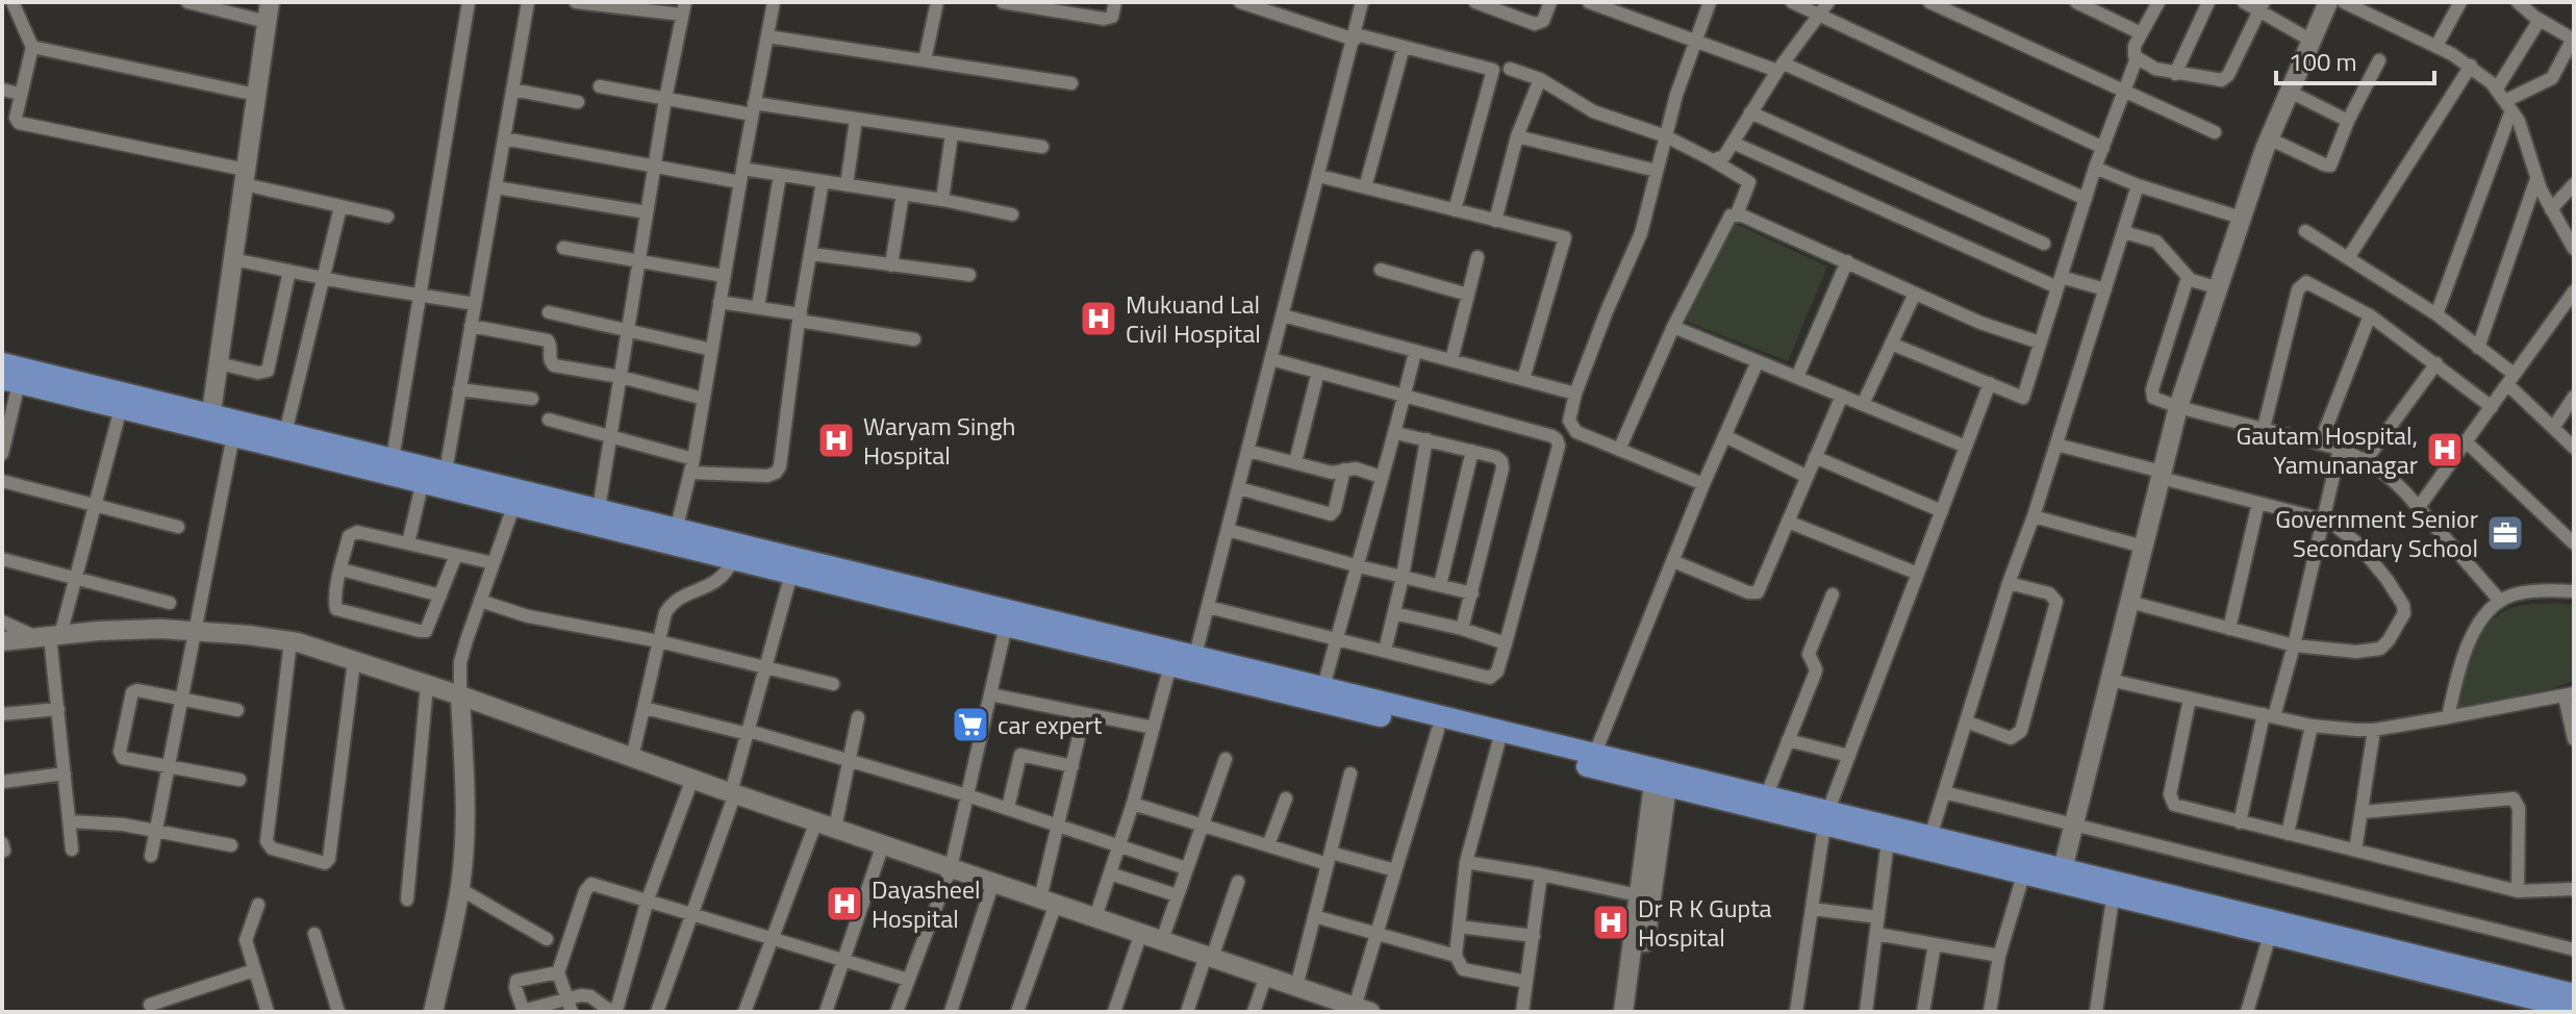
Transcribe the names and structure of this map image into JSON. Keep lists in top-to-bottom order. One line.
{"places":{"hospital":["Mukuand Lal Civil Hospital","Waryam Singh Hospital","Gautam Hospital, Yamunanagar","Dayasheel Hospital","Dr R K Gupta Hospital"],"office":["Government Senior Secondary School"],"supermarket":["car expert"]},"scale_bar":"100 m"}
